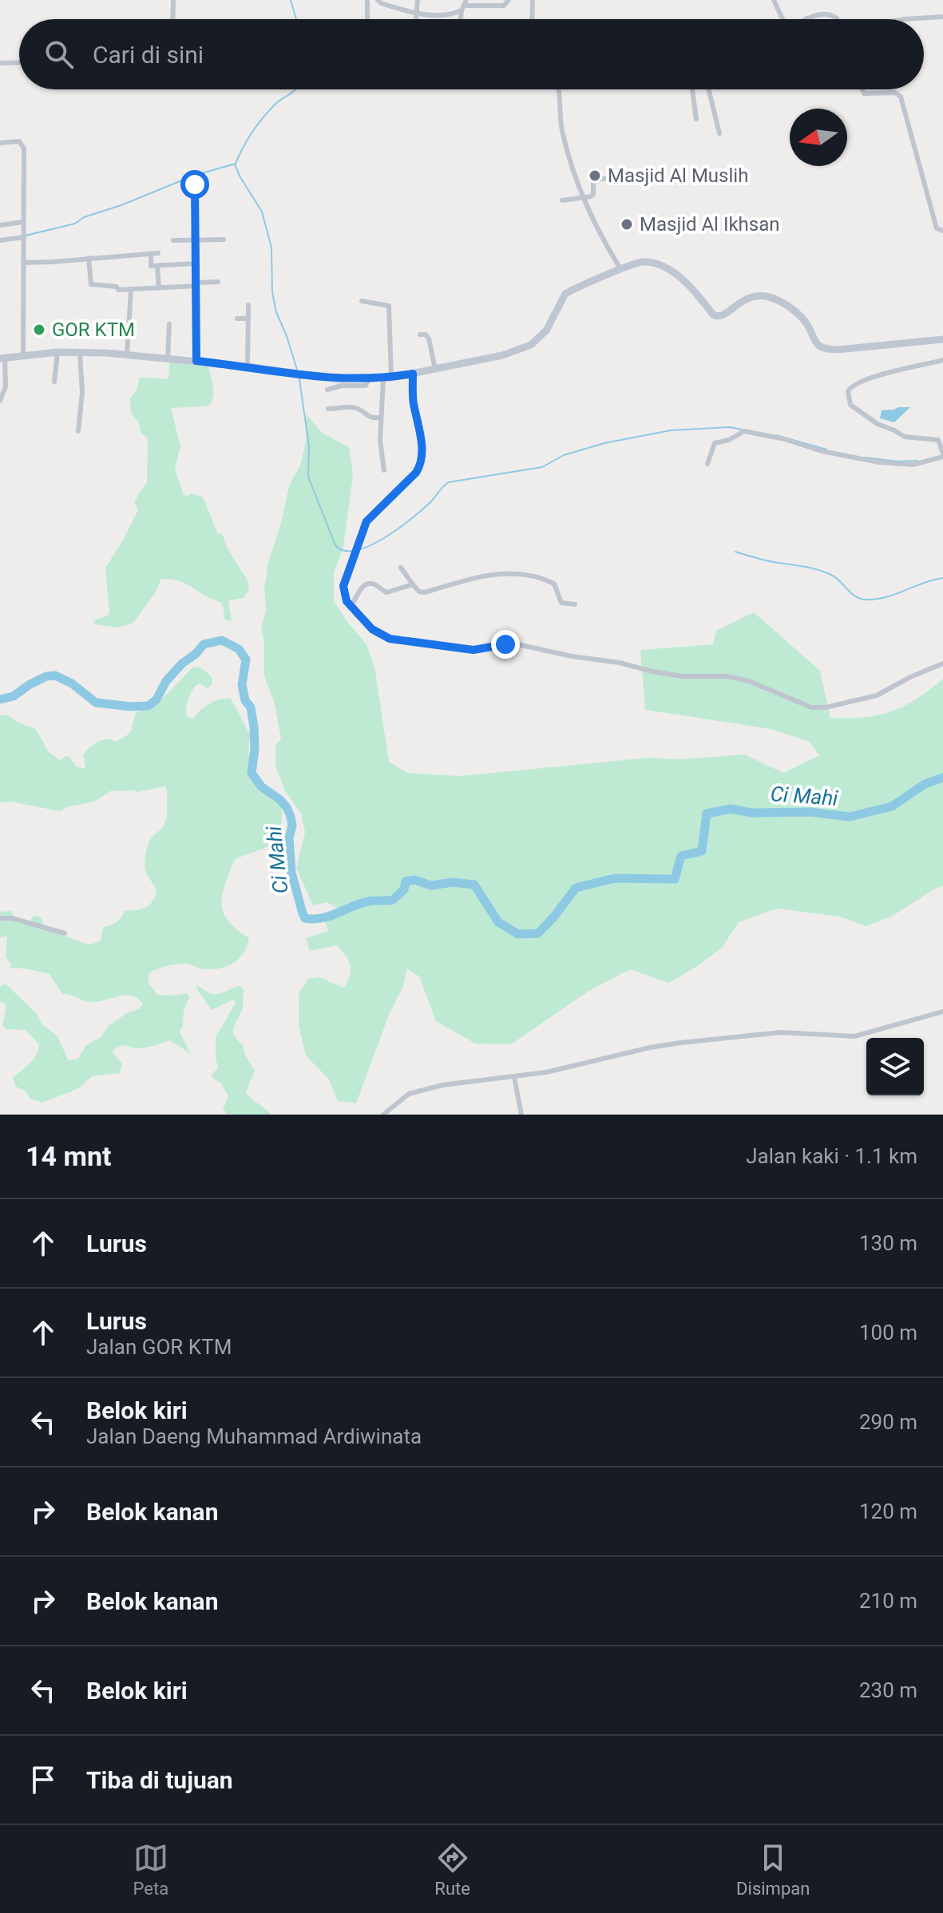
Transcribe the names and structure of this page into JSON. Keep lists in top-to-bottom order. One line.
{"water":["Ci Mahi"],"places":["Masjid Al Muslih","Masjid Al Ikhsan","GOR KTM"],"north":"left","page":{"search":"Cari di sini","heading":["14 mnt","Jalan kaki · 1.1 km"],"list":[["Lurus","130 m"],["Lurus","Jalan GOR KTM","100 m"],["Belok kiri","Jalan Daeng Muhammad Ardiwinata","290 m"],["Belok kanan","120 m"],["Belok kanan","210 m"],["Belok kiri","230 m"],"Tiba di tujuan"],"nav":["Peta","Rute","Disimpan"]}}
